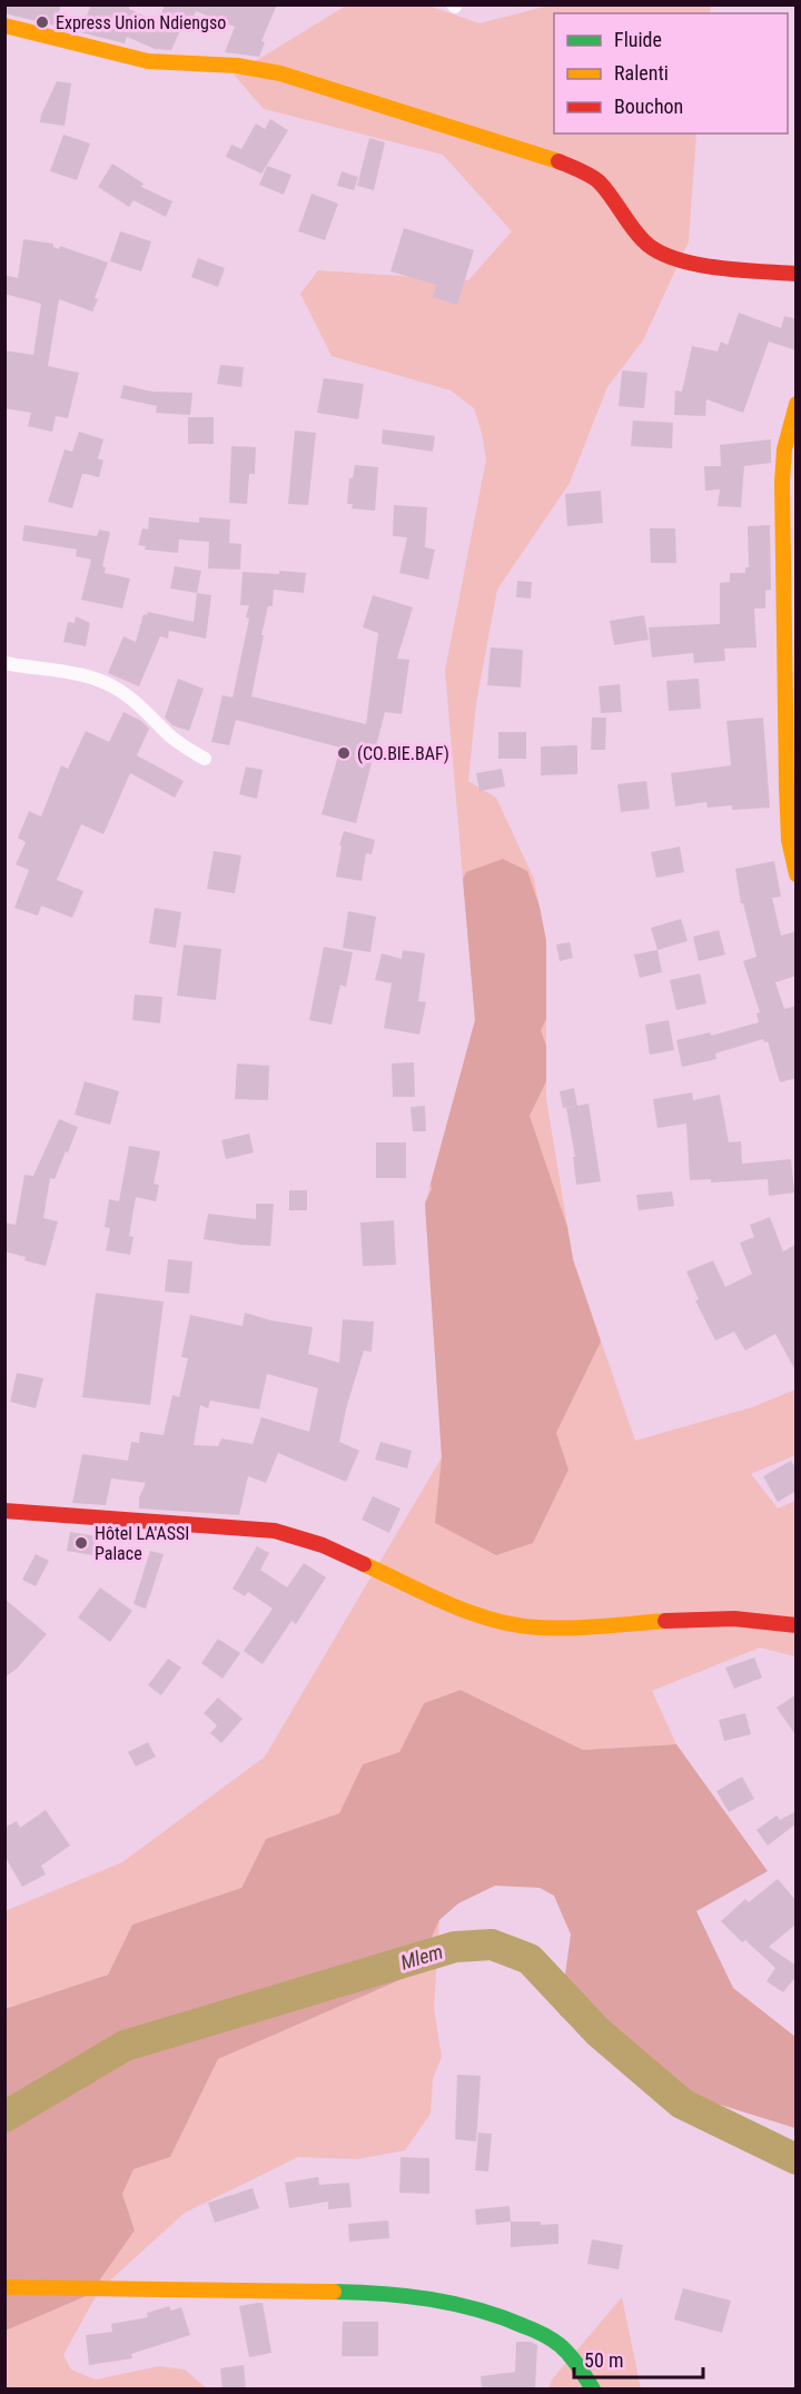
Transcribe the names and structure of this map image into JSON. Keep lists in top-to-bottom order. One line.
{"water":["Mlem"],"places":["Express Union Ndiengso","(CO.BIE.BAF)","Hôtel LA'ASSI Palace"],"legend":["Fluide","Ralenti","Bouchon"],"scale_bar":"50 m"}
